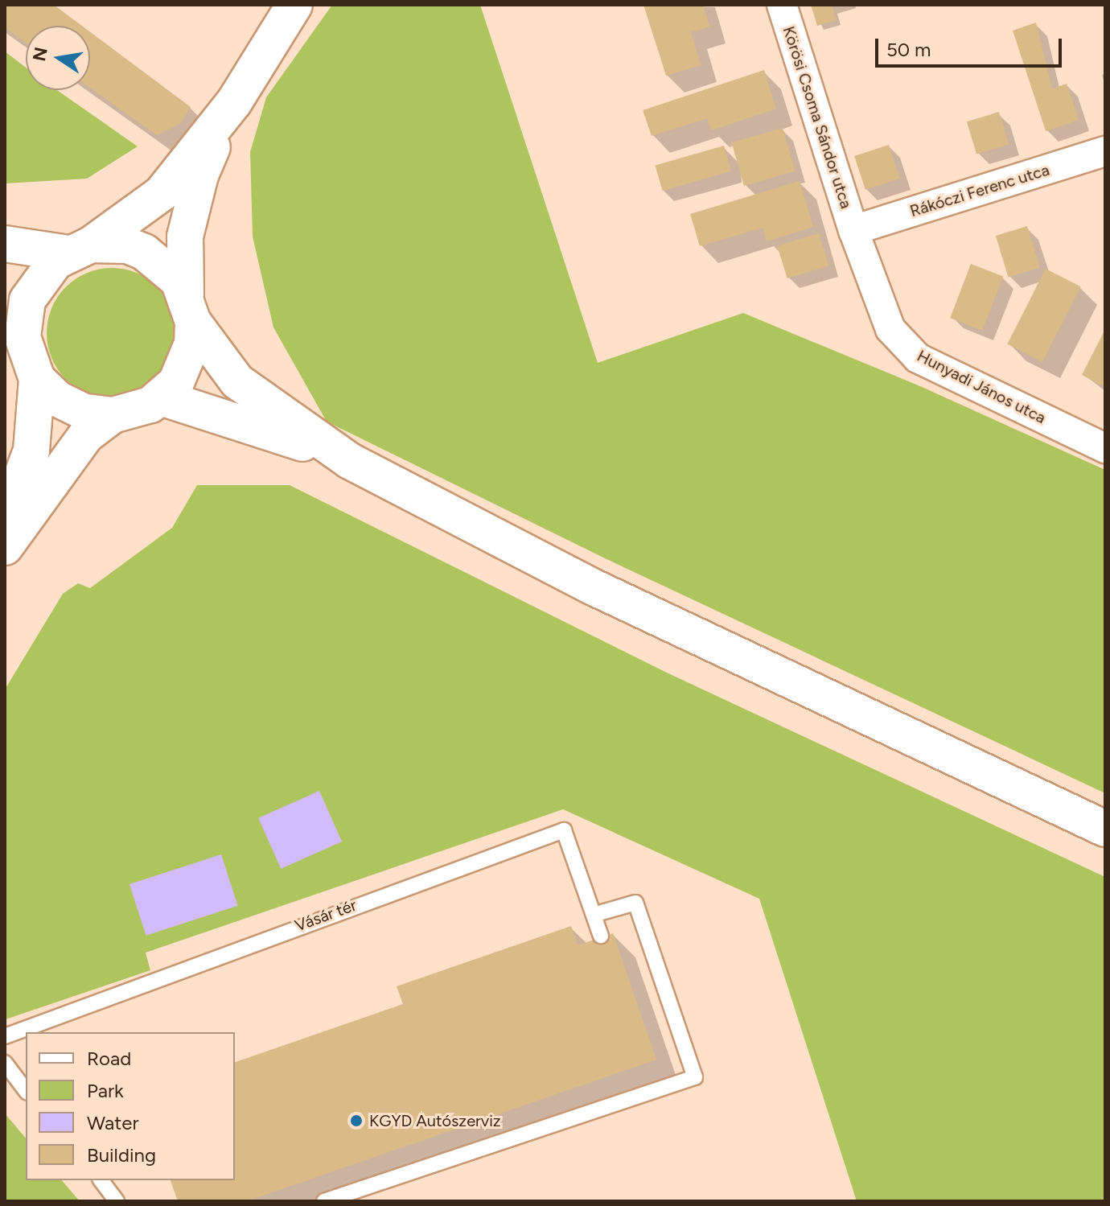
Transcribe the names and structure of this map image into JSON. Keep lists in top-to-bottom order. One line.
{"streets":{"street":["Körösi Csoma Sándor utca","Rákóczi Ferenc utca","Hunyadi János utca"],"lane":["Vásár tér"]},"crossings":[["Körösi Csoma Sándor utca","Rákóczi Ferenc utca"],["Körösi Csoma Sándor utca","Hunyadi János utca"],["Rákóczi Ferenc utca","Hunyadi János utca"]],"places":["KGYD Autószerviz"],"legend":["Road","Park","Water","Building"],"scale_bar":"50 m","north":"left"}
